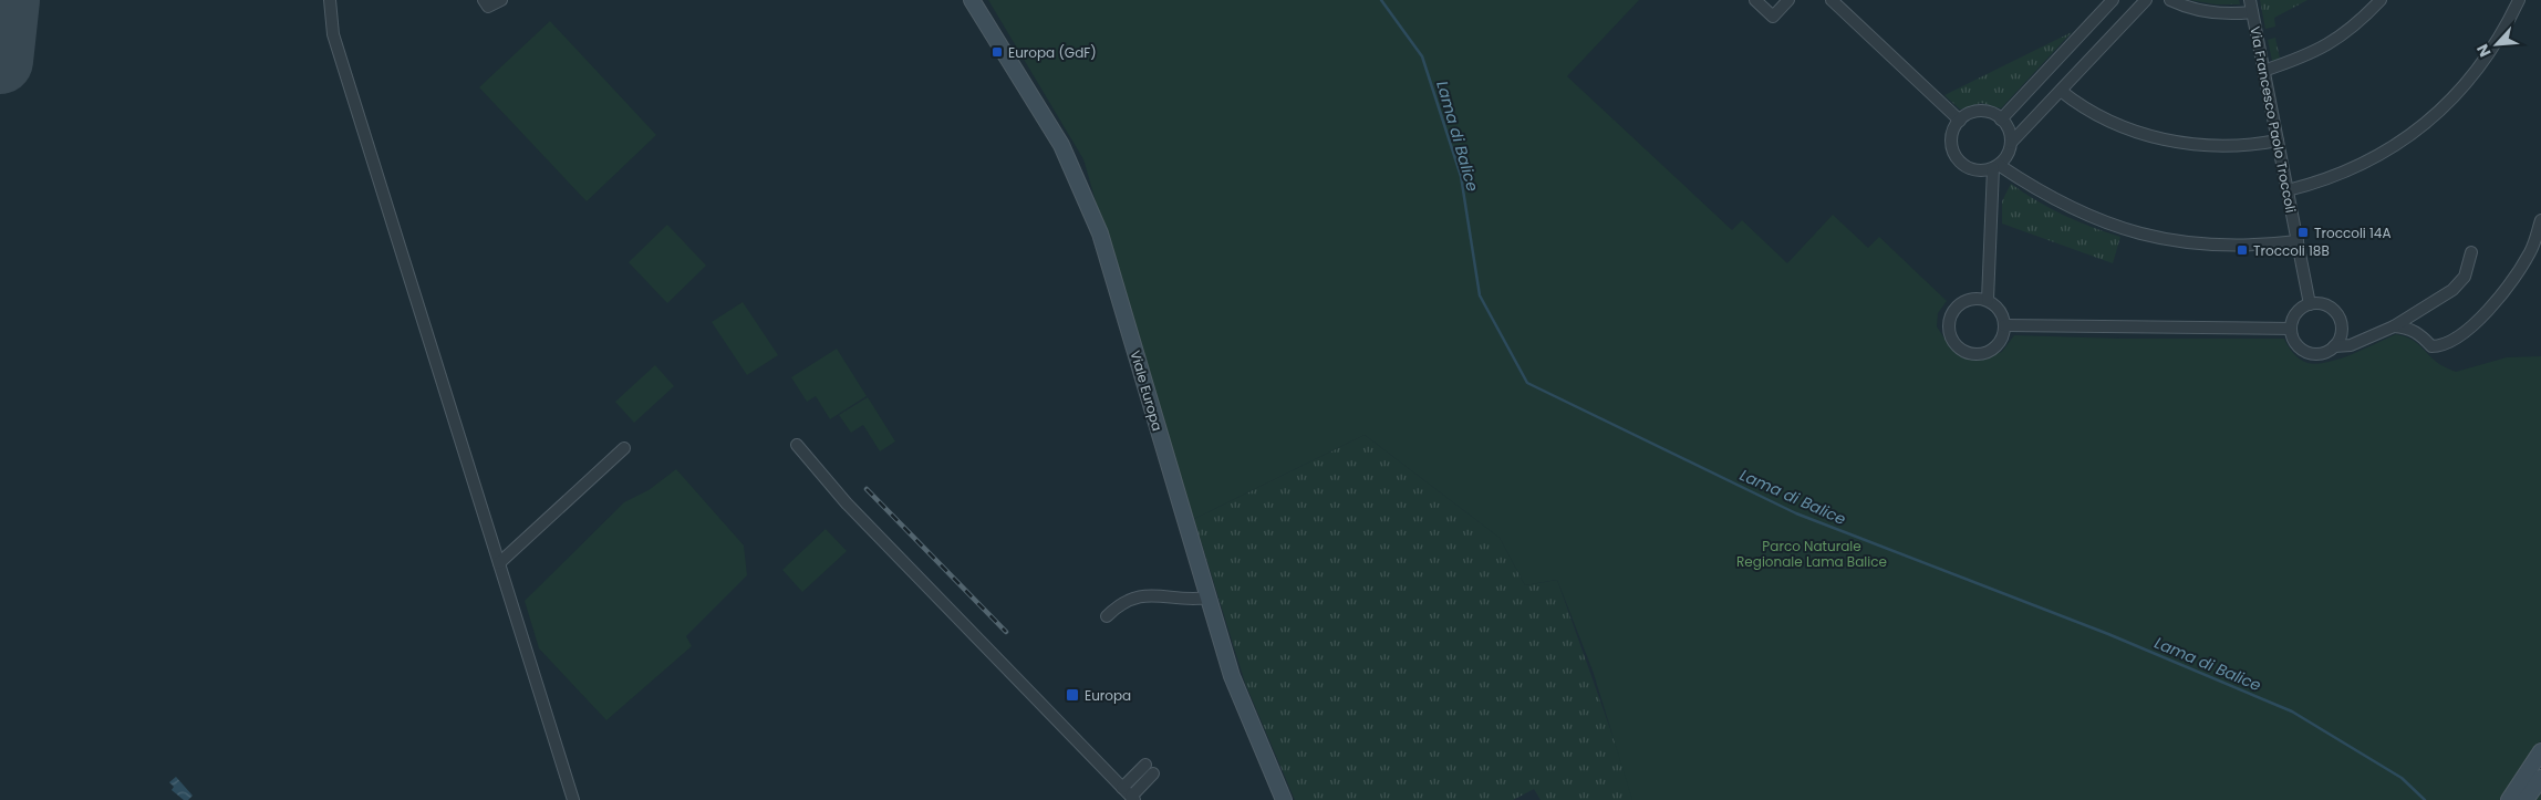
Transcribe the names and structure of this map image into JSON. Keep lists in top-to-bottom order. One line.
{"streets":{"main road":["Viale Europa"],"street":["Via Francesco Paolo Troccoli"]},"water":["Lama di Balice"],"parks":["Parco Naturale Regionale Lama Balice"],"places":{"transit":["Europa (GdF)","Troccoli 14A","Troccoli 18B","Europa"]},"north":"bottom left"}
